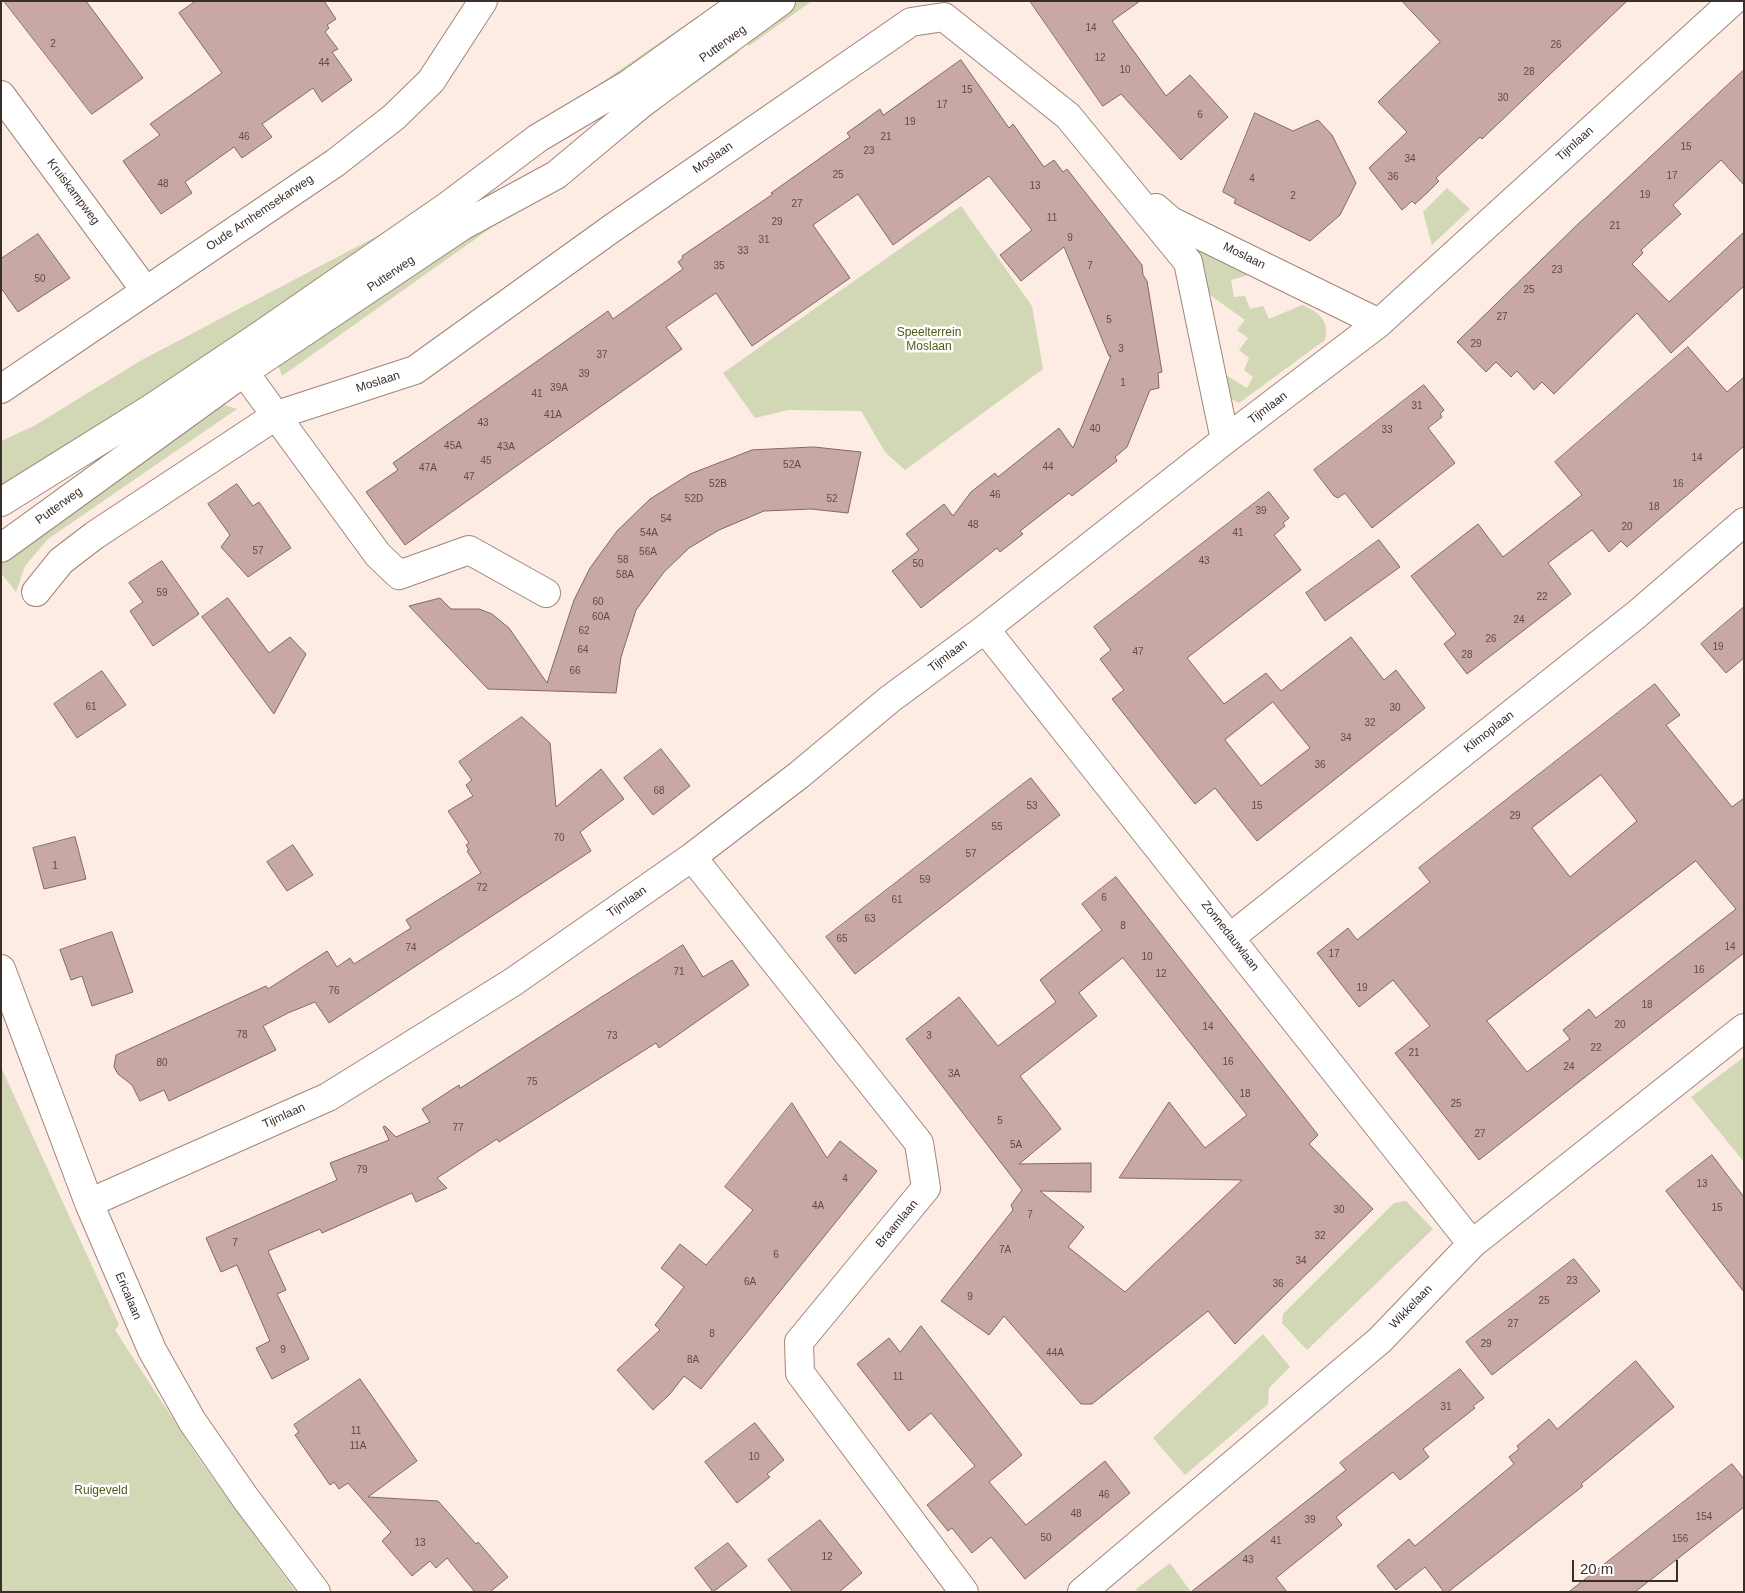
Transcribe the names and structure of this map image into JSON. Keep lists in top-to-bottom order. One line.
{"streets":{"street":["Putterweg","Tijmlaan","Moslaan","Kruiskampweg","Oude Arnhemsekarweg","Klimoplaan","Zonnedauwlaan","Braamlaan","Ericalaan","Wikkelaan"]},"crossings":[["Tijmlaan","Moslaan"],["Tijmlaan","Zonnedauwlaan"],["Tijmlaan","Braamlaan"],["Tijmlaan","Ericalaan"],["Kruiskampweg","Oude Arnhemsekarweg"],["Klimoplaan","Zonnedauwlaan"],["Zonnedauwlaan","Wikkelaan"]],"parks":["Speelterrein Moslaan","Ruigeveld"],"house_numbers":["14","2","26","12","44","10","28","15","30","17","6","19","46","21","15","23","34","25","17","36","4","48","13","19","2","27","11","29","21","9","31","33","35","7","23","50","25","27","5","29","3","37","39","1","39A","41","31","41A","43","40","33","45A","43A","14","45","52A","44","47A","47","52B","16","46","52D","52","18","39","54","48","20","54A","41","57","56A","58","43","50","58A","59","22","60","60A","24","62","26","19","64","47","28","66","61","30","32","34","36","68","53","15","29","55","70","57","1","59","72","6","61","63","8","65","14","74","17","10","16","71","12","19","76","18","20","14","78","73","3","22","21","16","80","24","3A","75","18","25","5","77","27","5A","79","4","13","4A","15","30","7","32","7","7A","6","34","23","6A","36","9","25","27","8","29","9","44A","8A","11","31","11","11A","10","46","48","154","39","50","156","41","13","12","43"],"scale_bar":"20 m"}
